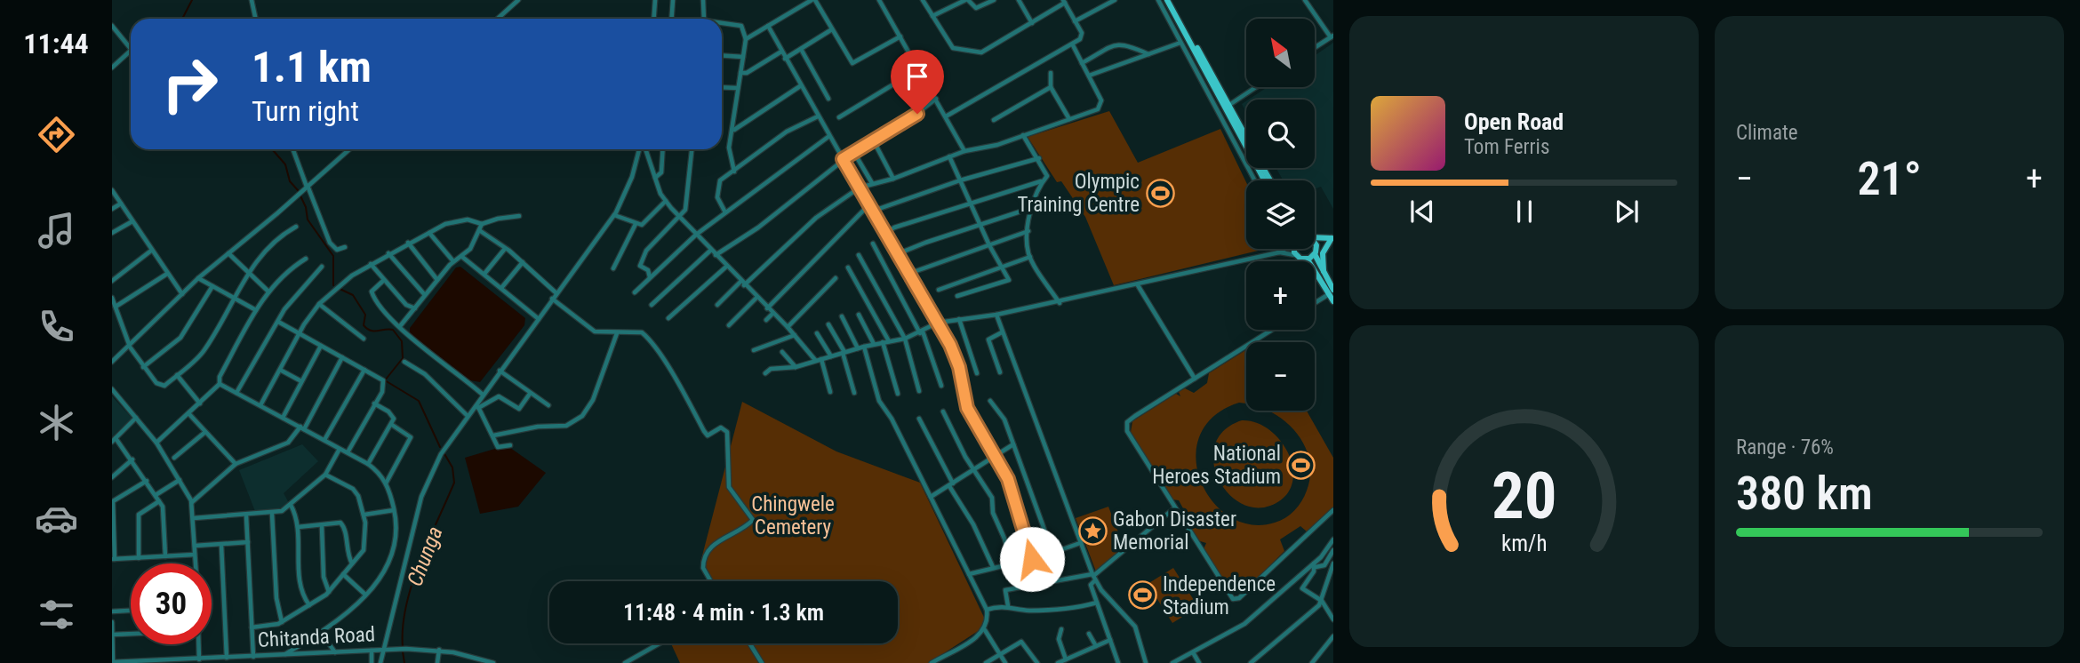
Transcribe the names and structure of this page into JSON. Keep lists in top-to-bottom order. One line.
{"streets":{"street":["Chitanda Road"]},"water":["Chunga"],"parks":["Chingwele Cemetery"],"places":{"sports":["Olympic Training Centre","National Heroes Stadium","Independence Stadium"],"place":["Gabon Disaster Memorial"]},"north":"top left","page":{"tabs":"11:44","tile":["Climate",["Range · 76%","380 km"]],"map_buttons":["+","−"],"turn":["1.1 km","Turn right"],"song":["Open Road","Tom Ferris"],"heat":["−","21°","+"],"limit":"30","trip":"11:48 · 4 min · 1.3 km","gauge":["20","km/h"]}}
